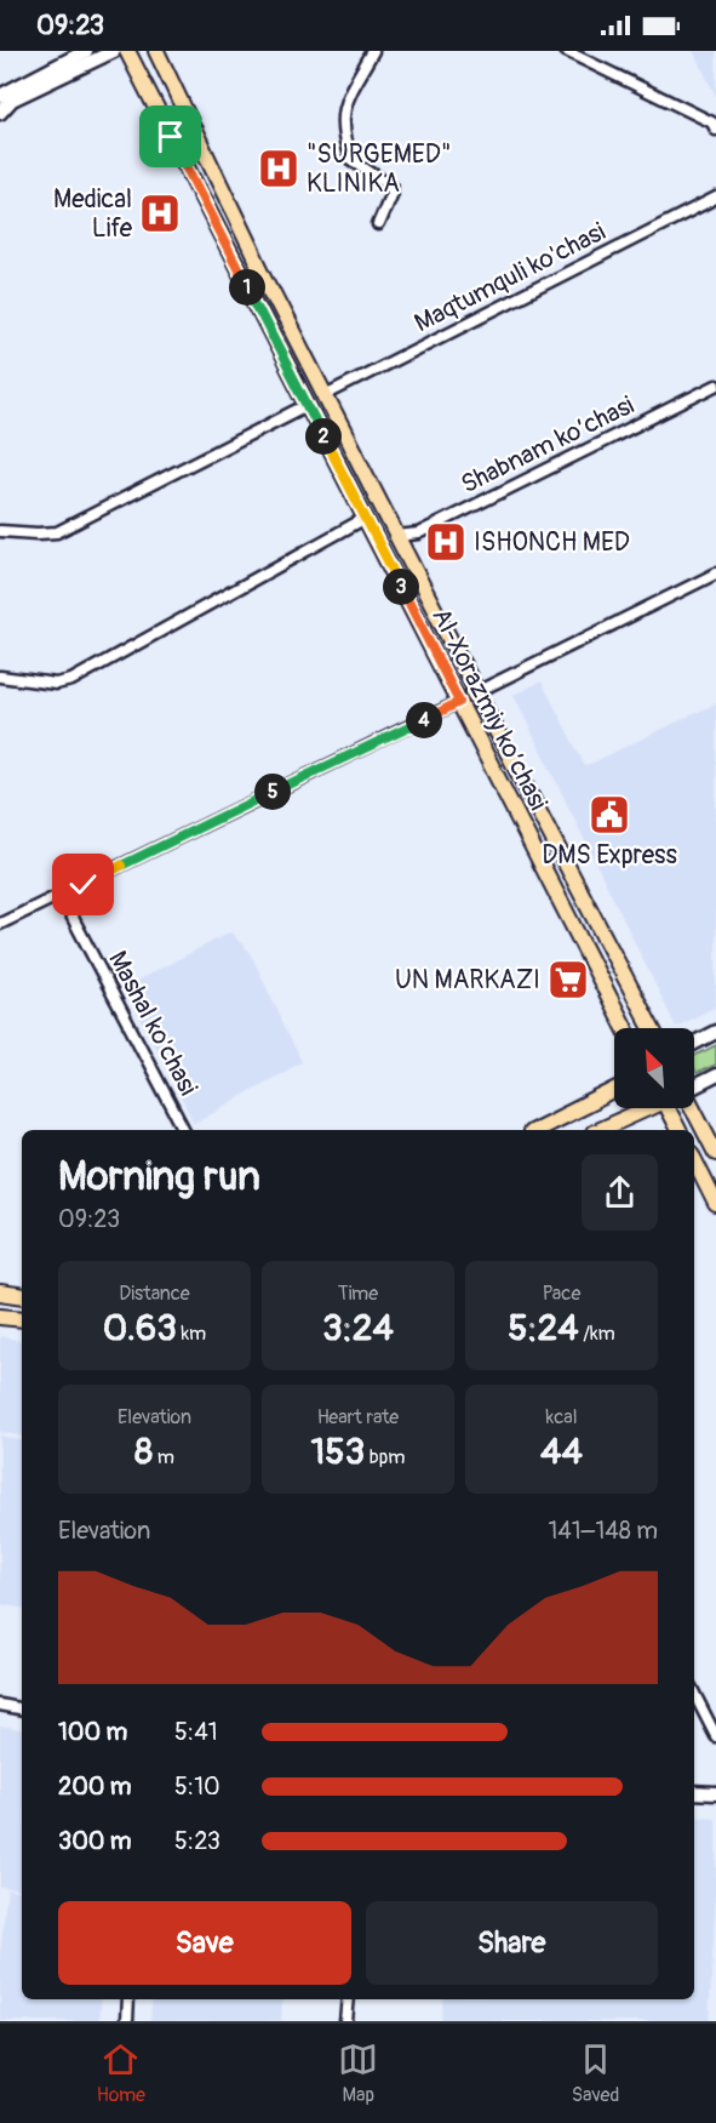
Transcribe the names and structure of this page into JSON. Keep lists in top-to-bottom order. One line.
{"streets":{"main road":["Al-Xorazmiy ko’chasi"],"street":["Maqtumquli ko'chasi","Shabnam ko’chasi","Mashal ko'chasi"]},"crossings":[["Maqtumquli ko'chasi","Al-Xorazmiy ko’chasi"],["Shabnam ko’chasi","Al-Xorazmiy ko’chasi"]],"places":{"hospital":["\"SURGEMED\" KLINIKA","Medical Life","ISHONCH MED"],"public building":["DMS Express"],"supermarket":["UN MARKAZI"]},"north":"top left","page":{"status":"09:23","pins":["1","2","3","4","5"],"heading":["Morning run","09:23"],"stats":[["Distance","0.63 km"],["Time","3:24"],["Pace","5:24 /km"],["Elevation","8 m"],["Heart rate","153 bpm"],["kcal","44"]],"chart":["Elevation","141–148 m"],"list":[{"name":"100 m","note":"5:41"},{"name":"200 m","note":"5:10"},{"name":"300 m","note":"5:23"}],"buttons":["Save","Share"],"tabs":["Home","Map","Saved"]}}
